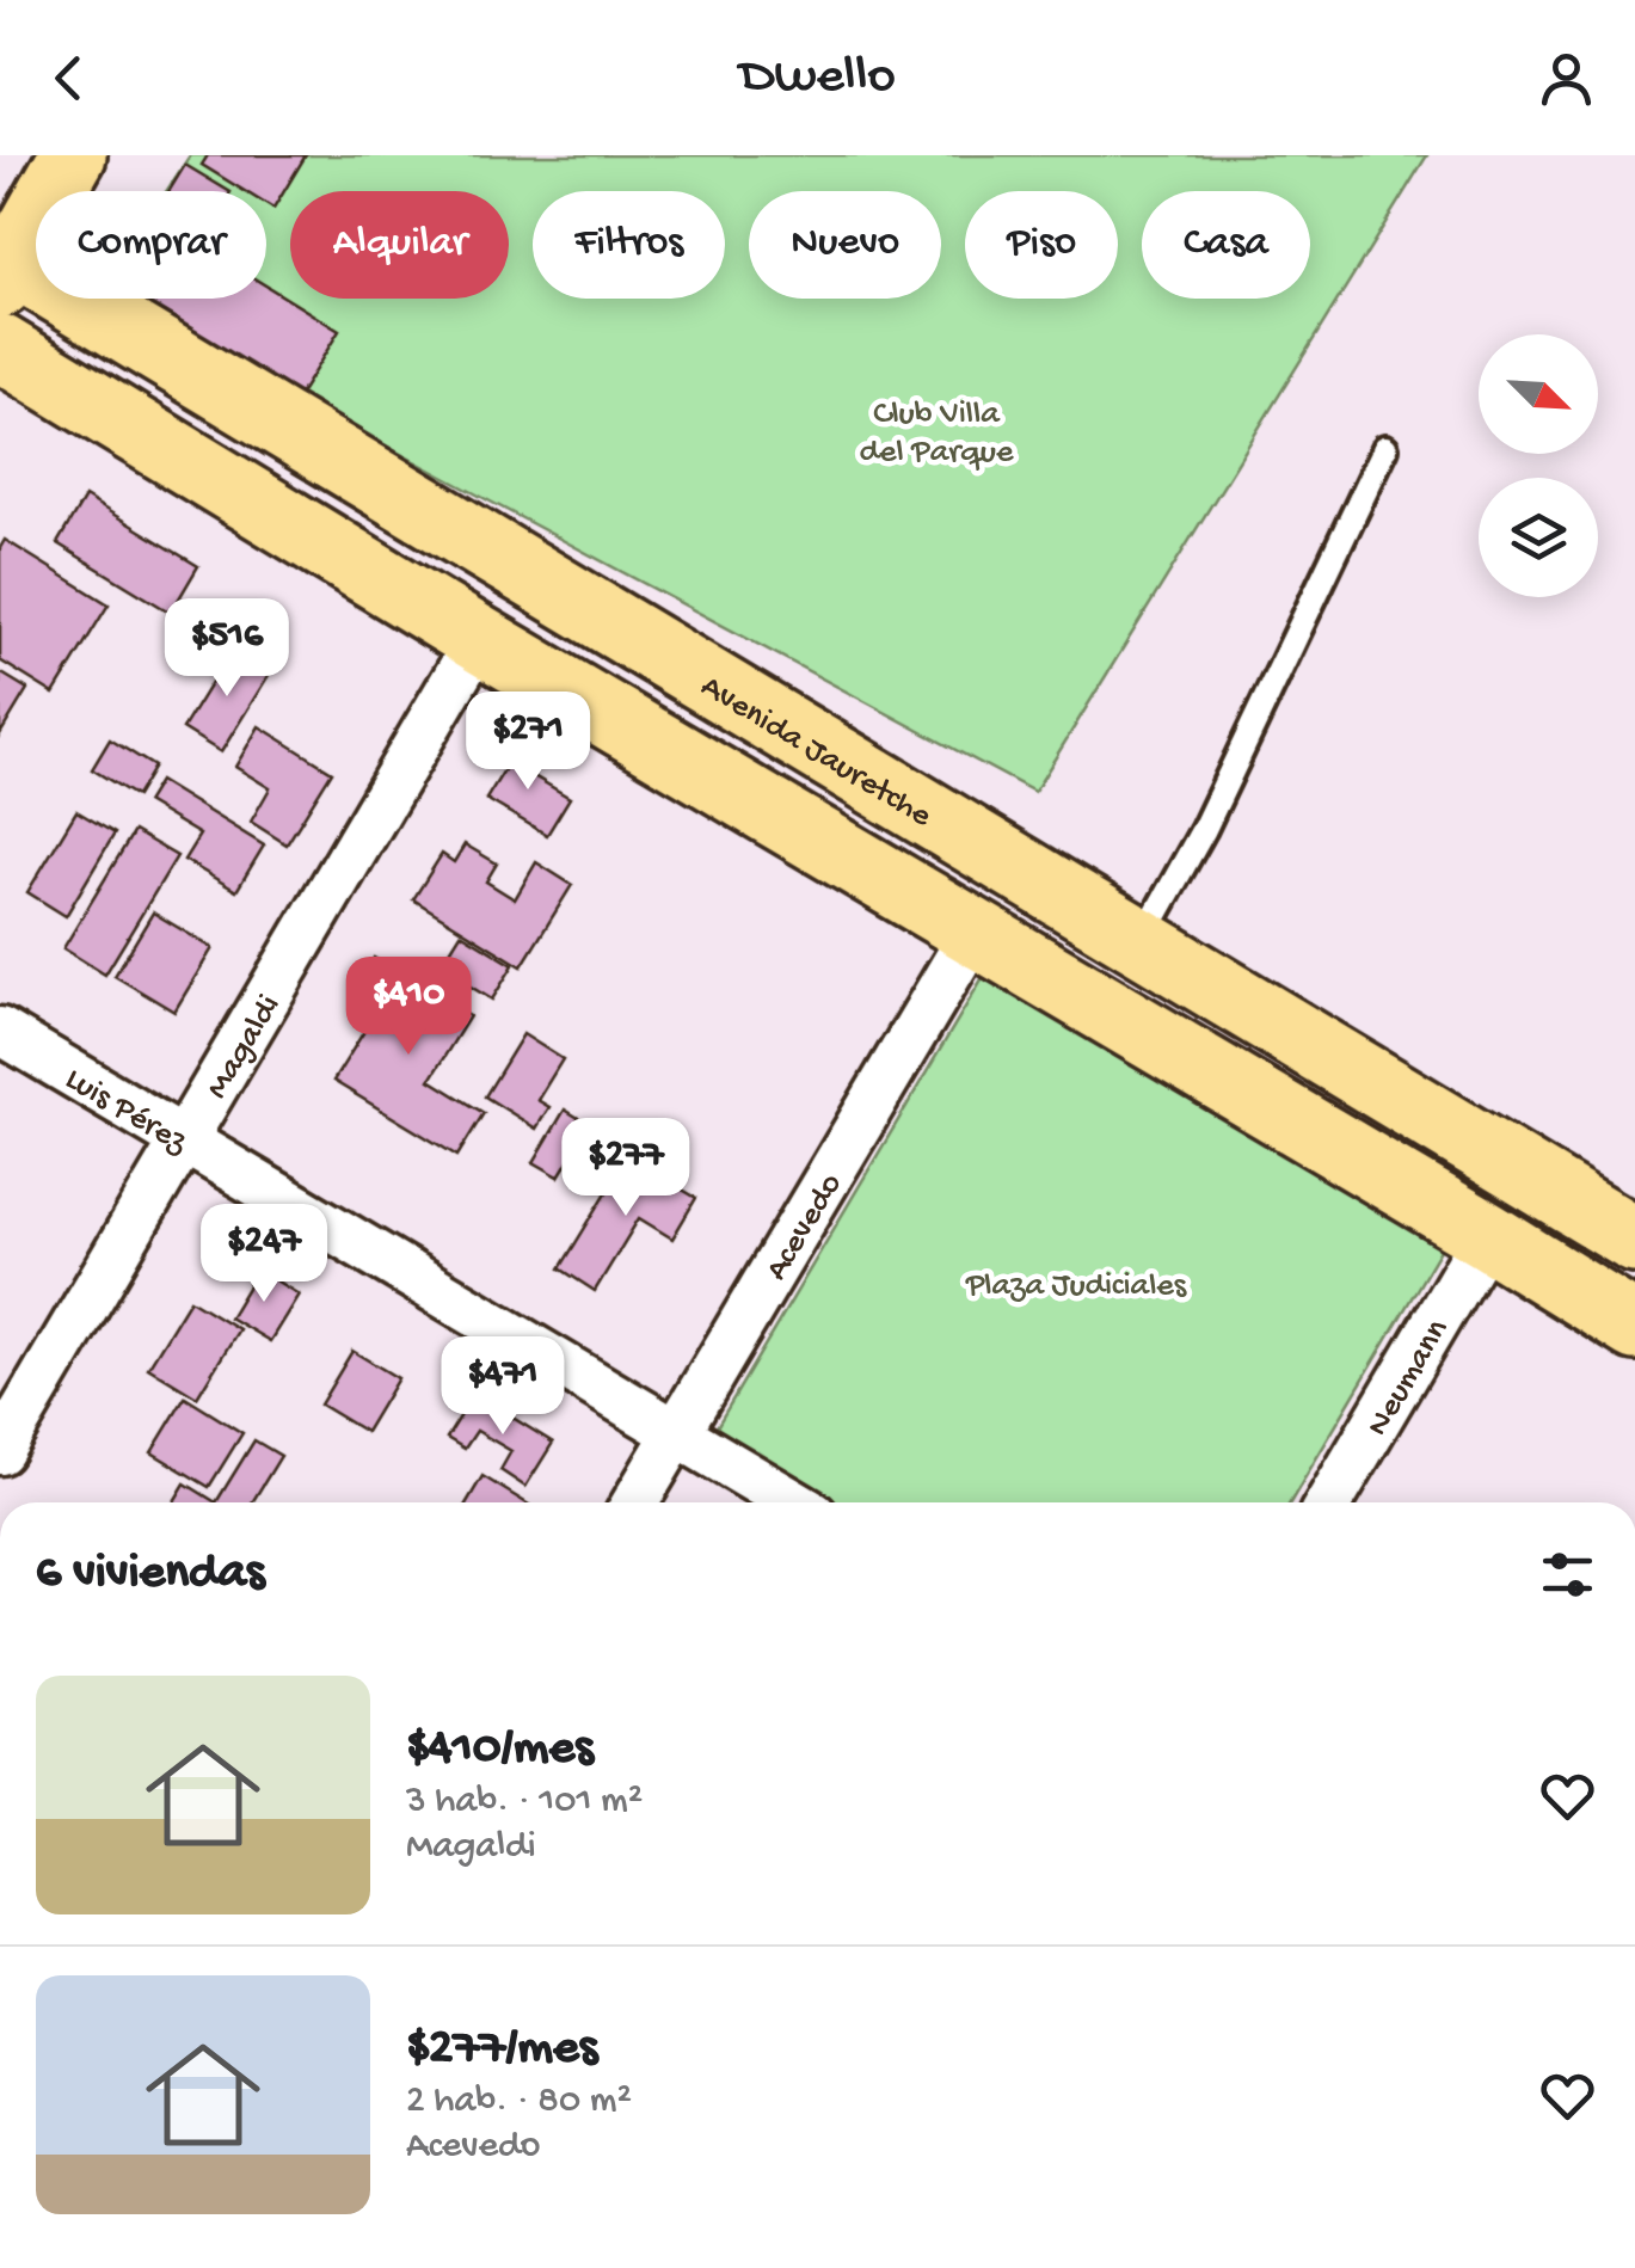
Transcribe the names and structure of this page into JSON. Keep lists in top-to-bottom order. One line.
{"streets":{"main road":["Avenida Jauretche"],"street":["Magaldi","Luis Pérez","Acevedo","Neumann"]},"crossings":[["Magaldi","Luis Pérez"],["Luis Pérez","Acevedo"]],"parks":["Club Villa del Parque","Plaza Judiciales"],"north":"bottom right","page":{"header":"Dwello","chip":["Comprar","Alquilar","Filtros","Nuevo","Piso","Casa"],"price":["$516","$271","$410","$277","$247","$471"],"heading":"6 viviendas","list":[{"name":"$410/mes","note":"3 hab. · 101 m² · Magaldi"},{"name":"$277/mes","note":"2 hab. · 80 m² · Acevedo"}]}}
